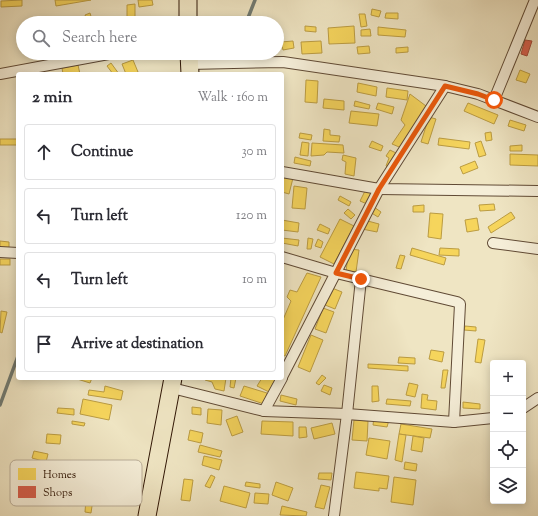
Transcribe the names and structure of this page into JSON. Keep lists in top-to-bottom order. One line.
{"legend":["Homes","Shops"],"page":{"search":"Search here","heading":["2 min","Walk · 160 m"],"list":[["Continue","30 m"],["Turn left","120 m"],["Turn left","10 m"],"Arrive at destination"],"map_buttons":["+","−"]}}
